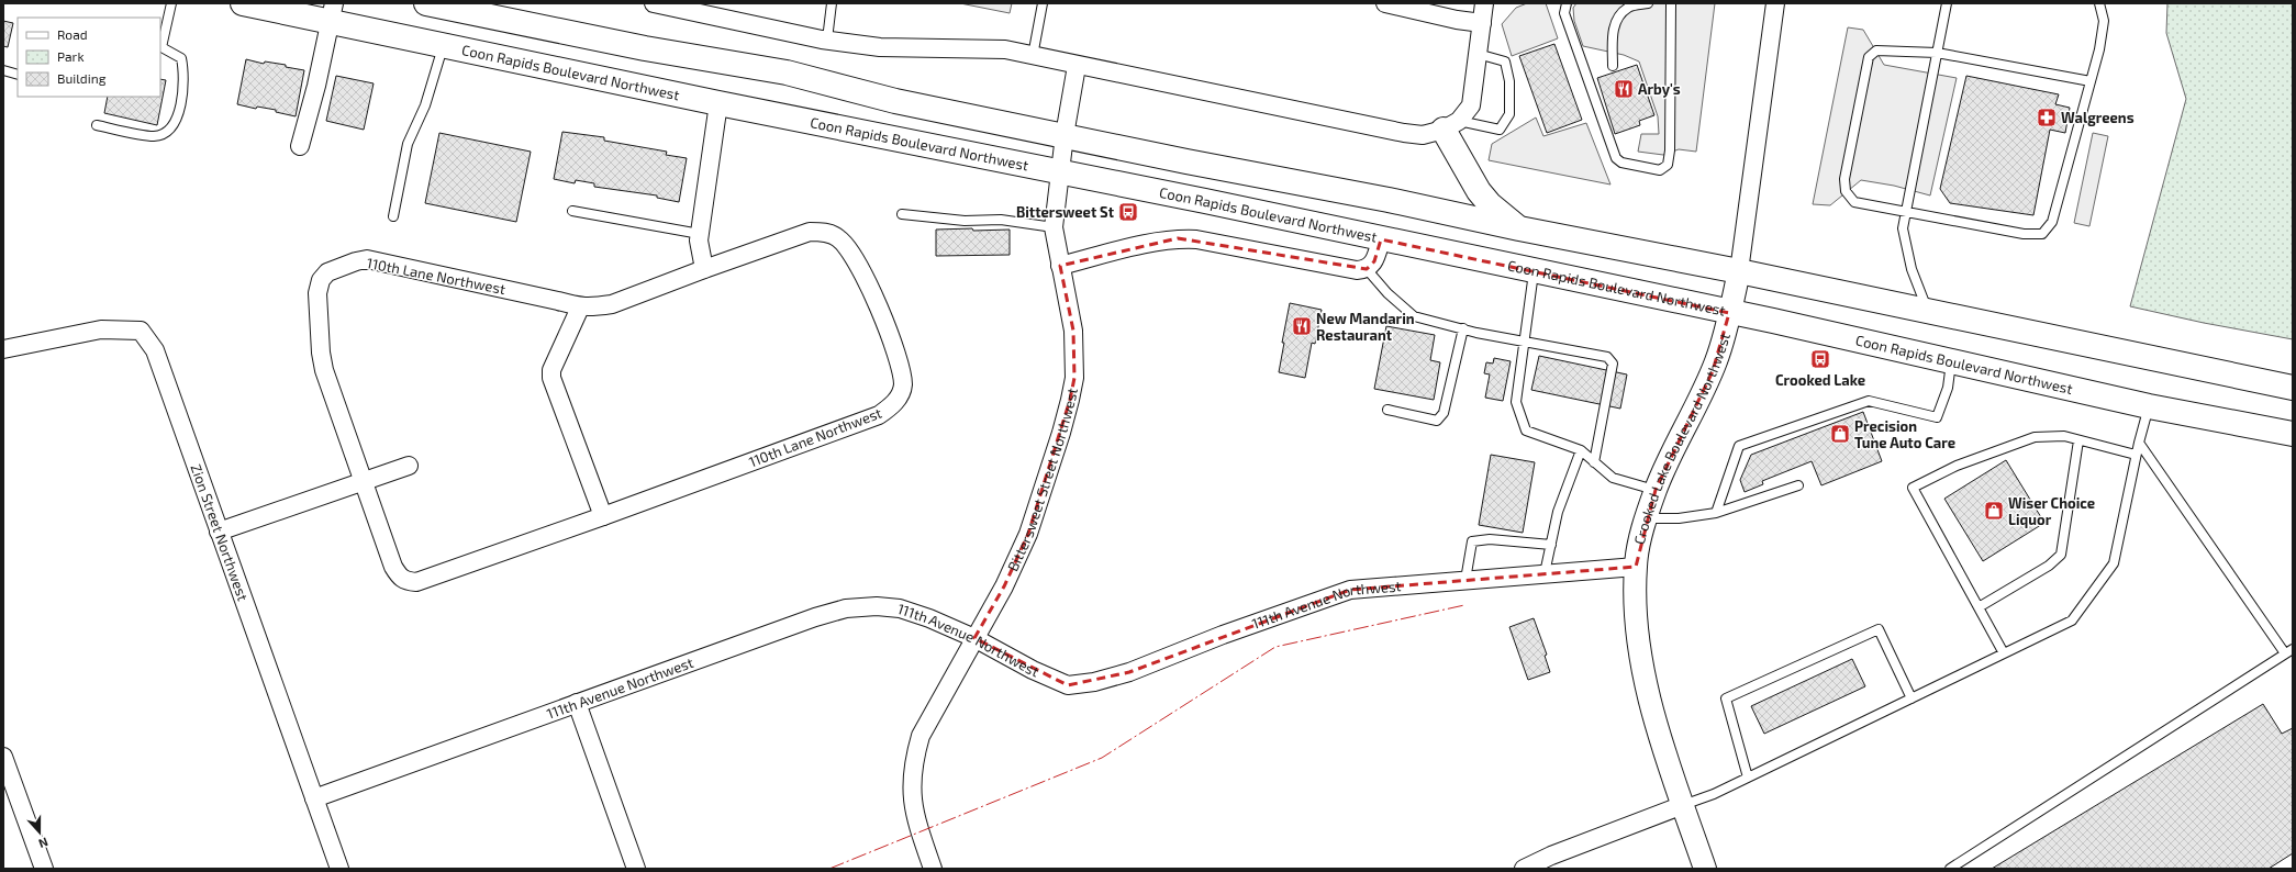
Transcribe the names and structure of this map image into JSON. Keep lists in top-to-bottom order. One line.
{"streets":{"main road":["Coon Rapids Boulevard Northwest"],"street":["110th Lane Northwest","Crooked Lake Boulevard Northwest","Bittersweet Street Northwest","Zion Street Northwest","111th Avenue Northwest"]},"crossings":[["Coon Rapids Boulevard Northwest","Crooked Lake Boulevard Northwest"],["Coon Rapids Boulevard Northwest","Bittersweet Street Northwest"],["Crooked Lake Boulevard Northwest","111th Avenue Northwest"],["Bittersweet Street Northwest","111th Avenue Northwest"],["Zion Street Northwest","111th Avenue Northwest"]],"places":{"restaurant":["Arby's","New Mandarin Restaurant"],"pharmacy":["Walgreens"],"bus stop":["Bittersweet St","Crooked Lake"],"shop":["Precision Tune Auto Care","Wiser Choice Liquor"]},"legend":["Road","Park","Building"],"north":"bottom"}
